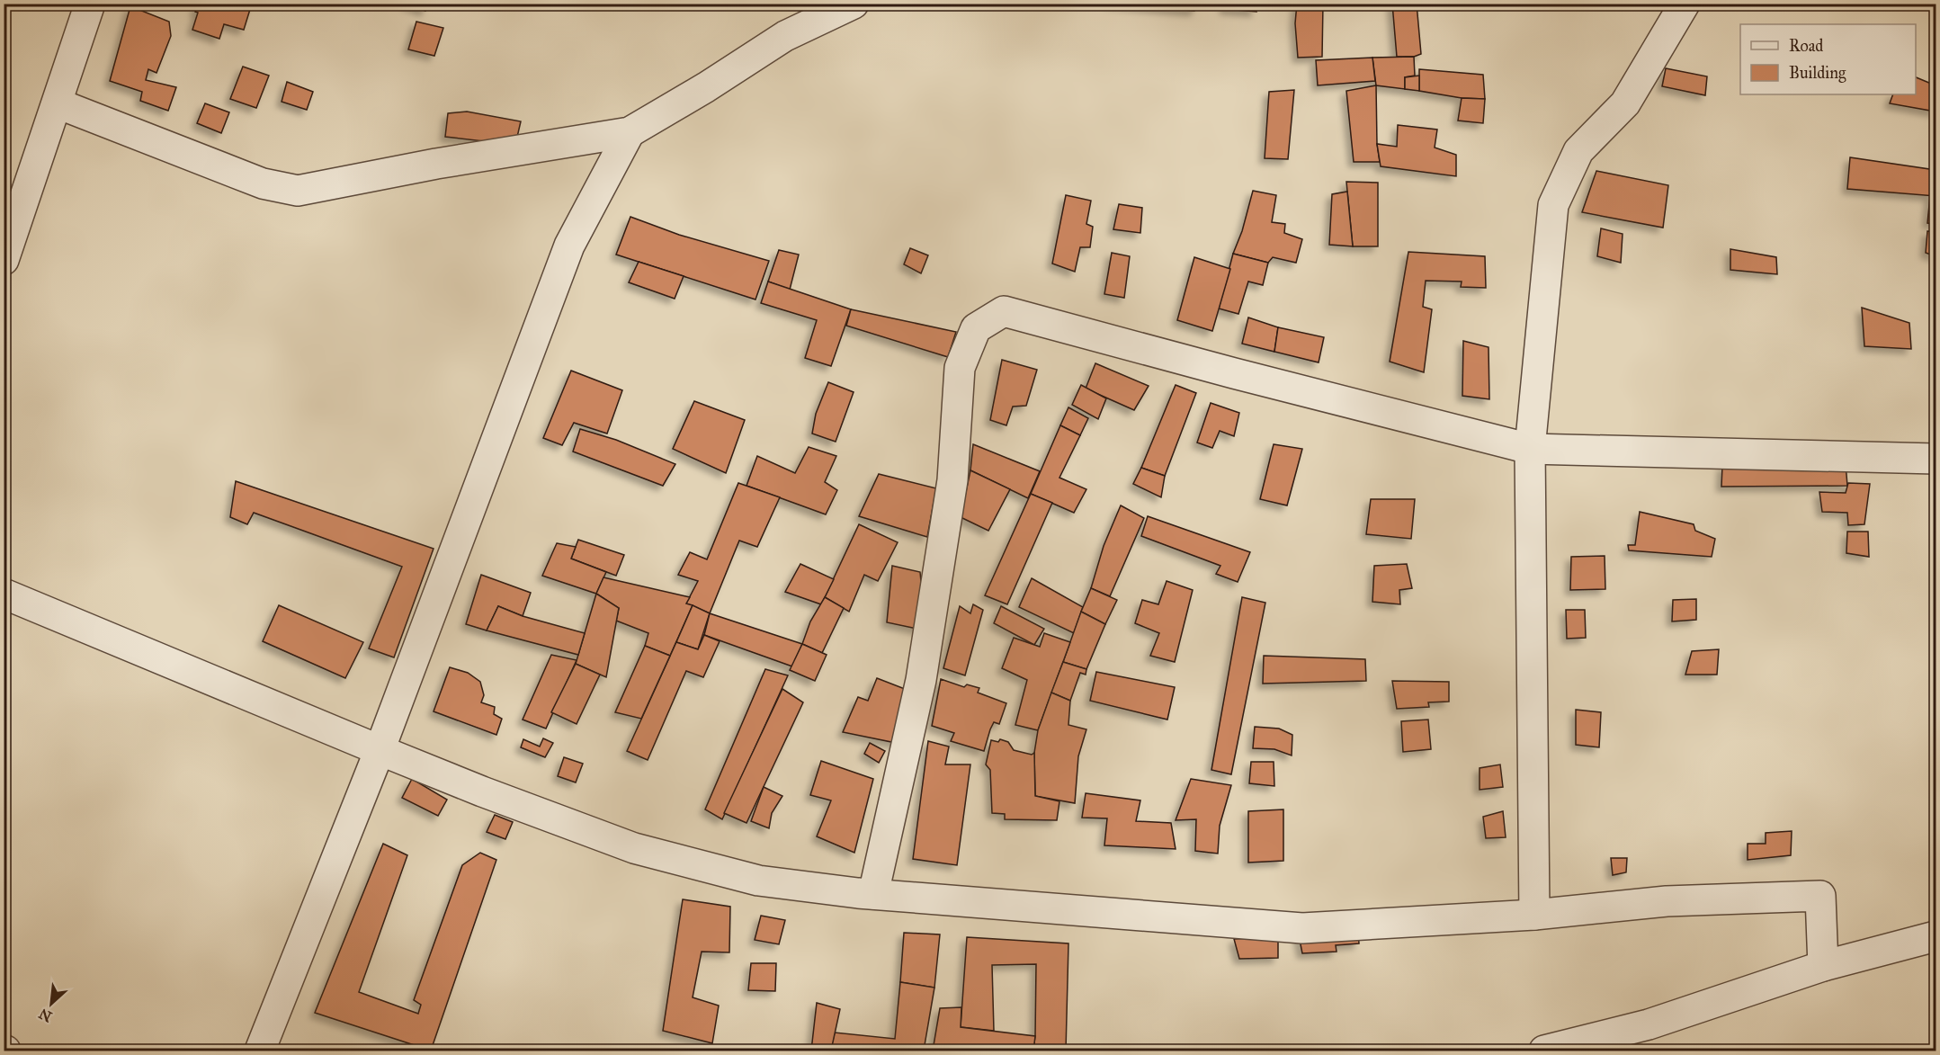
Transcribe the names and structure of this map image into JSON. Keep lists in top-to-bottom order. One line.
{"legend":["Road","Building"],"north":"bottom left"}
